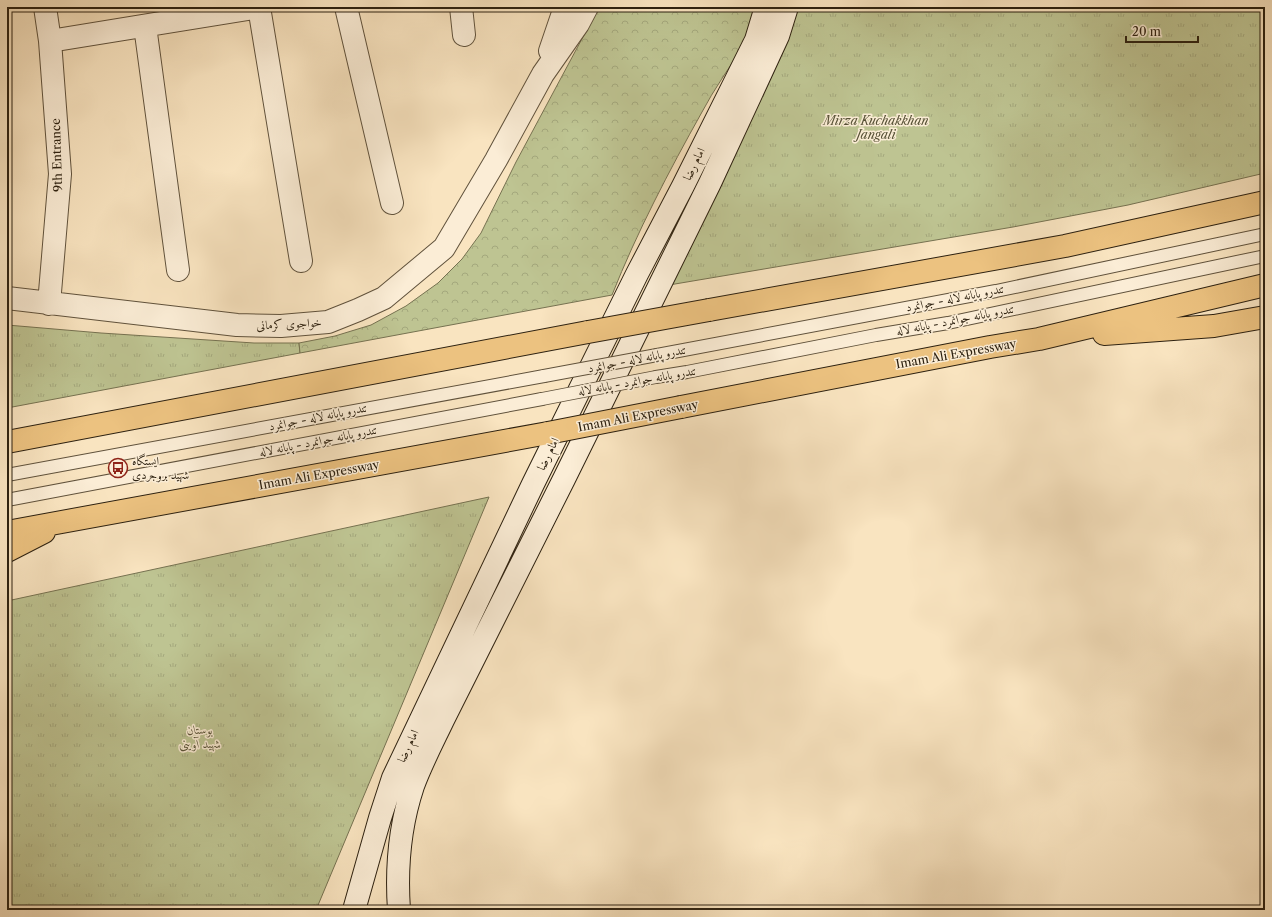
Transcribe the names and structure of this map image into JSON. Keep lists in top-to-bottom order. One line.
{"streets":{"highway":["Imam Ali Expressway"],"street":["9th Entrance","امام رضا","خواجوی کرمانی"],"lane":["تندرو پایانه لاله - جوانمرد","تندرو پایانه جوانمرد - پایانه لاله"]},"crossings":[["9th Entrance","خواجوی کرمانی"]],"parks":["Mirza Kuchakkhan Jangali","بوستان شهید آوینی"],"places":{"bus stop":["ایستگاه شهید بروجردی"]},"scale_bar":"20 m"}
